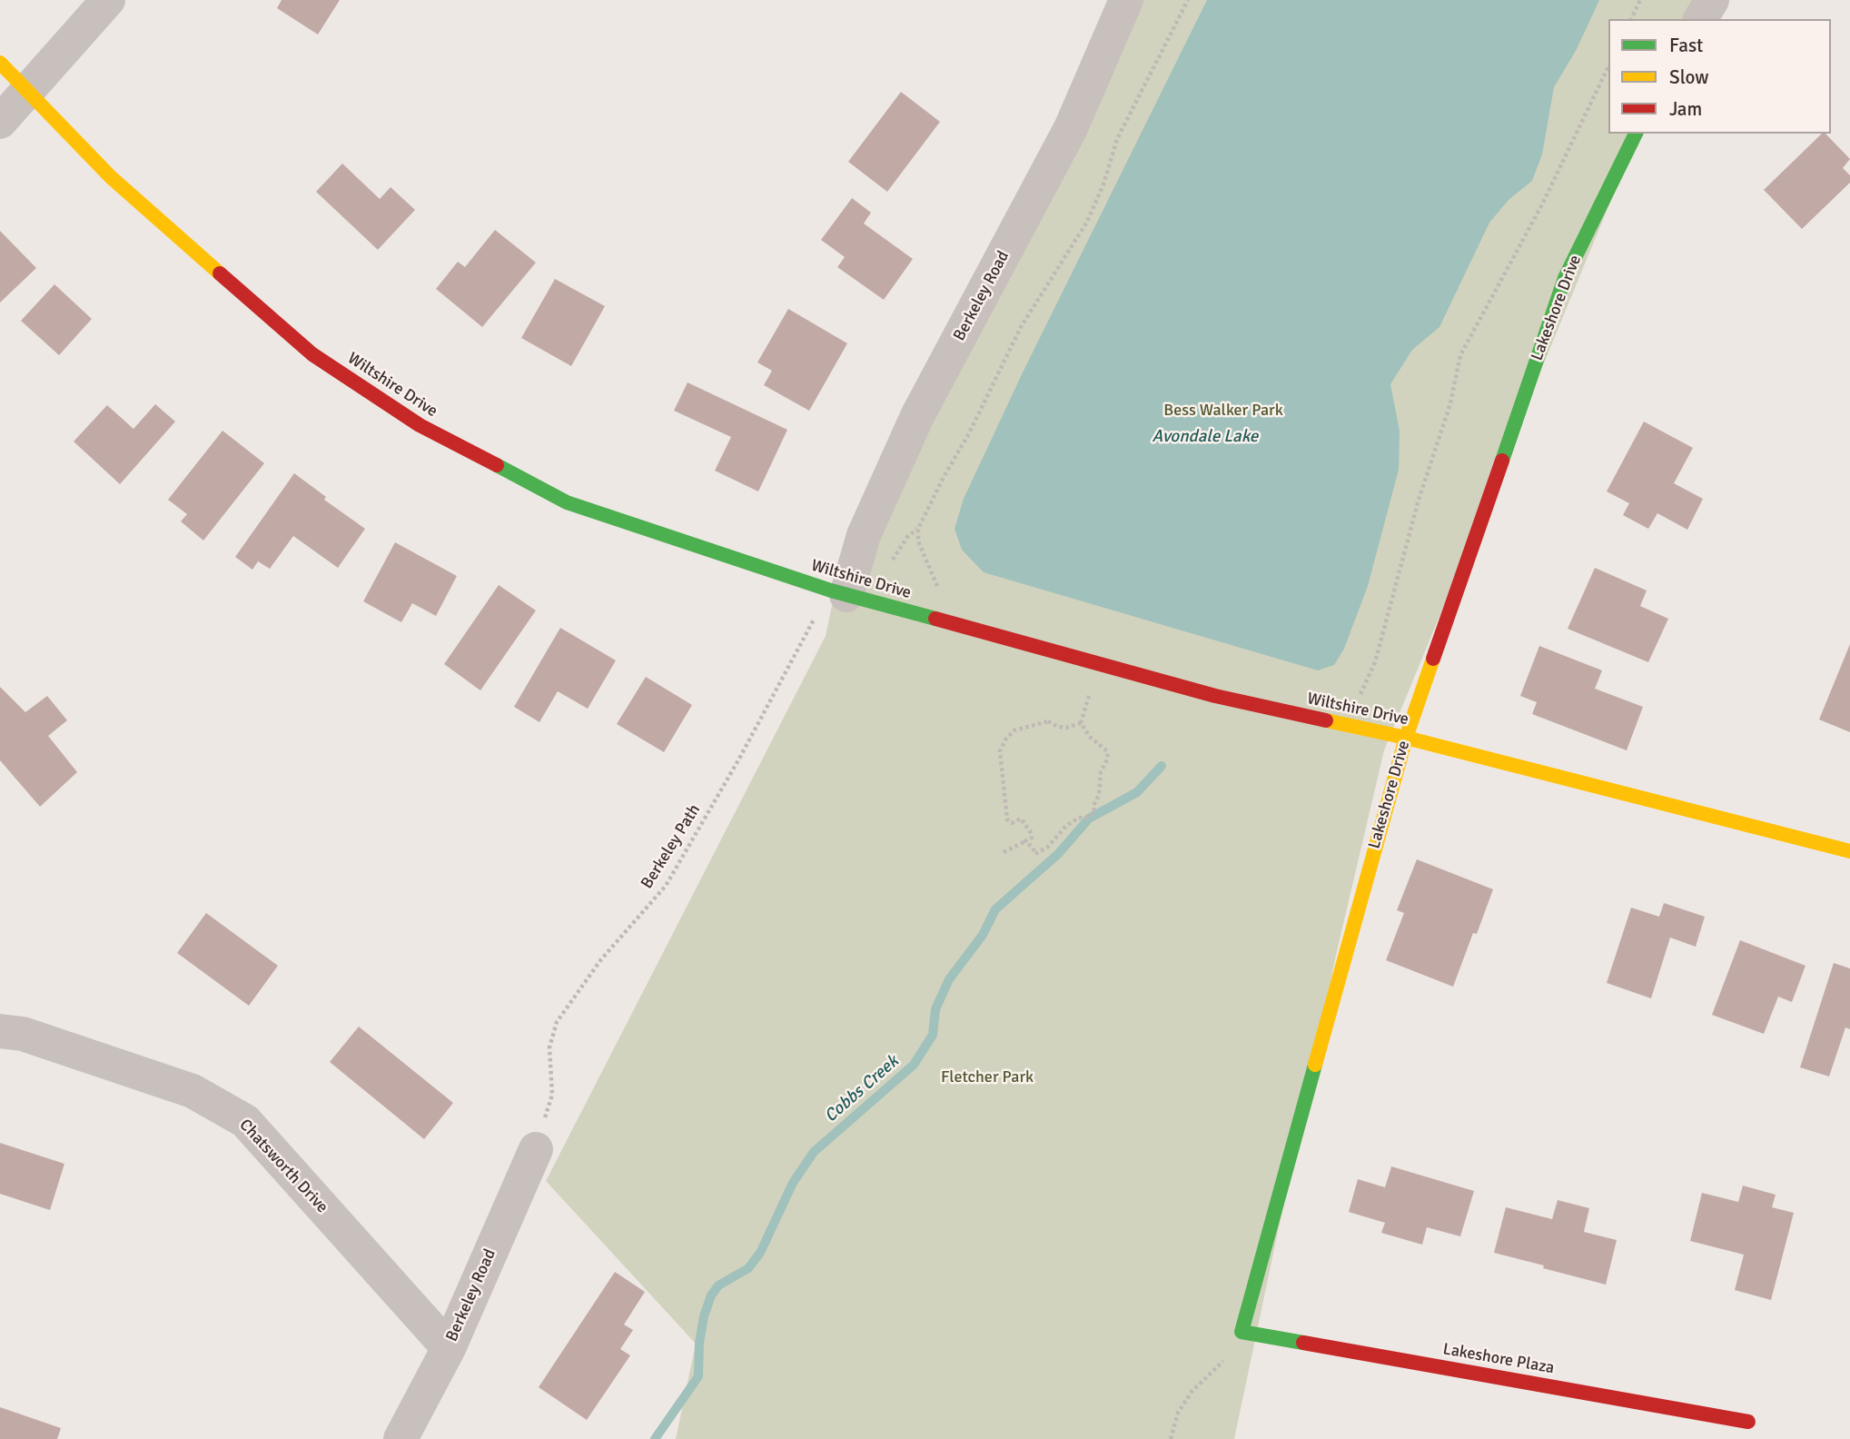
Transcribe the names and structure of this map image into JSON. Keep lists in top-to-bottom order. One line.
{"streets":{"street":["Berkeley Road","Lakeshore Drive","Wiltshire Drive","Chatsworth Drive","Lakeshore Plaza"],"path":["Berkeley Path"]},"crossings":[["Berkeley Road","Wiltshire Drive"],["Berkeley Road","Berkeley Path"],["Berkeley Road","Chatsworth Drive"],["Lakeshore Drive","Wiltshire Drive"],["Lakeshore Drive","Lakeshore Plaza"],["Wiltshire Drive","Berkeley Path"]],"water":["Avondale Lake","Cobbs Creek"],"parks":["Bess Walker Park","Fletcher Park"],"legend":["Fast","Slow","Jam"]}
